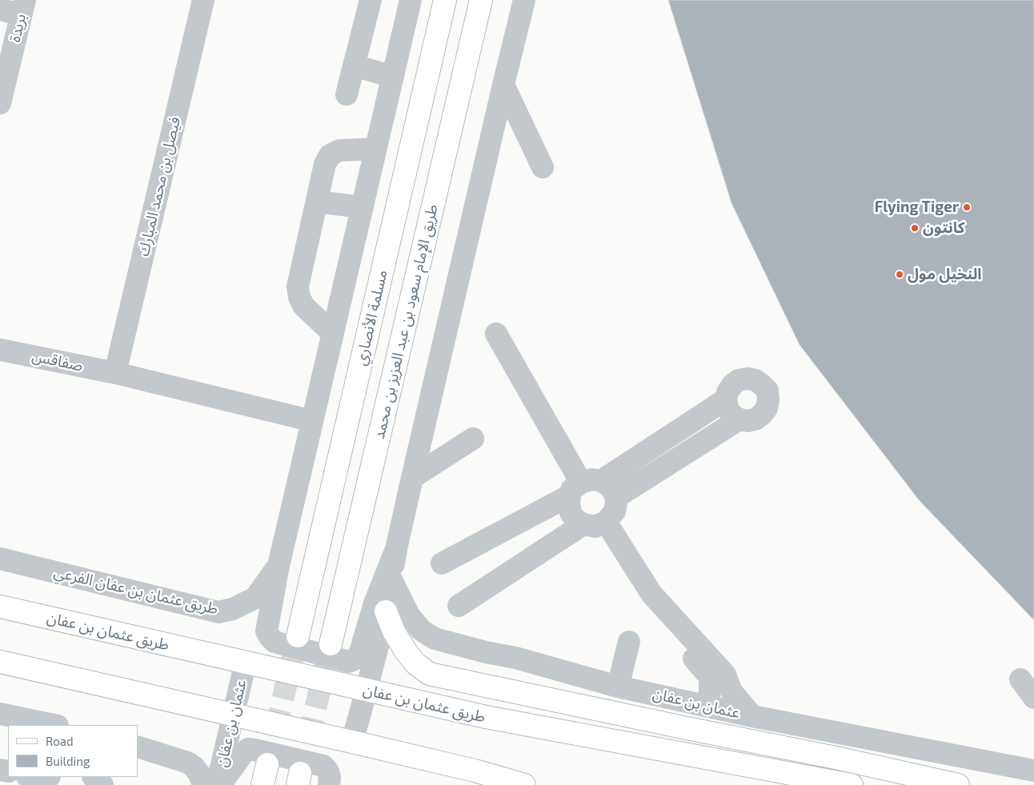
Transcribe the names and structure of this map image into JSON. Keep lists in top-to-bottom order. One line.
{"streets":{"main road":["مسلمة الأنصاري","طريق الإمام سعود بن عبد العزيز بن محمد","طريق عثمان بن عفان"],"street":["بريدة","فيصل بن محمد المبارك","صفاقس","طريق عثمان بن عفان الفرعي","عثمان بن عفان"]},"crossings":[["فيصل بن محمد المبارك","صفاقس"],["طريق عثمان بن عفان","عثمان بن عفان"]],"places":["Flying Tiger","كانتون","النخيل مول"],"legend":["Road","Building"]}
